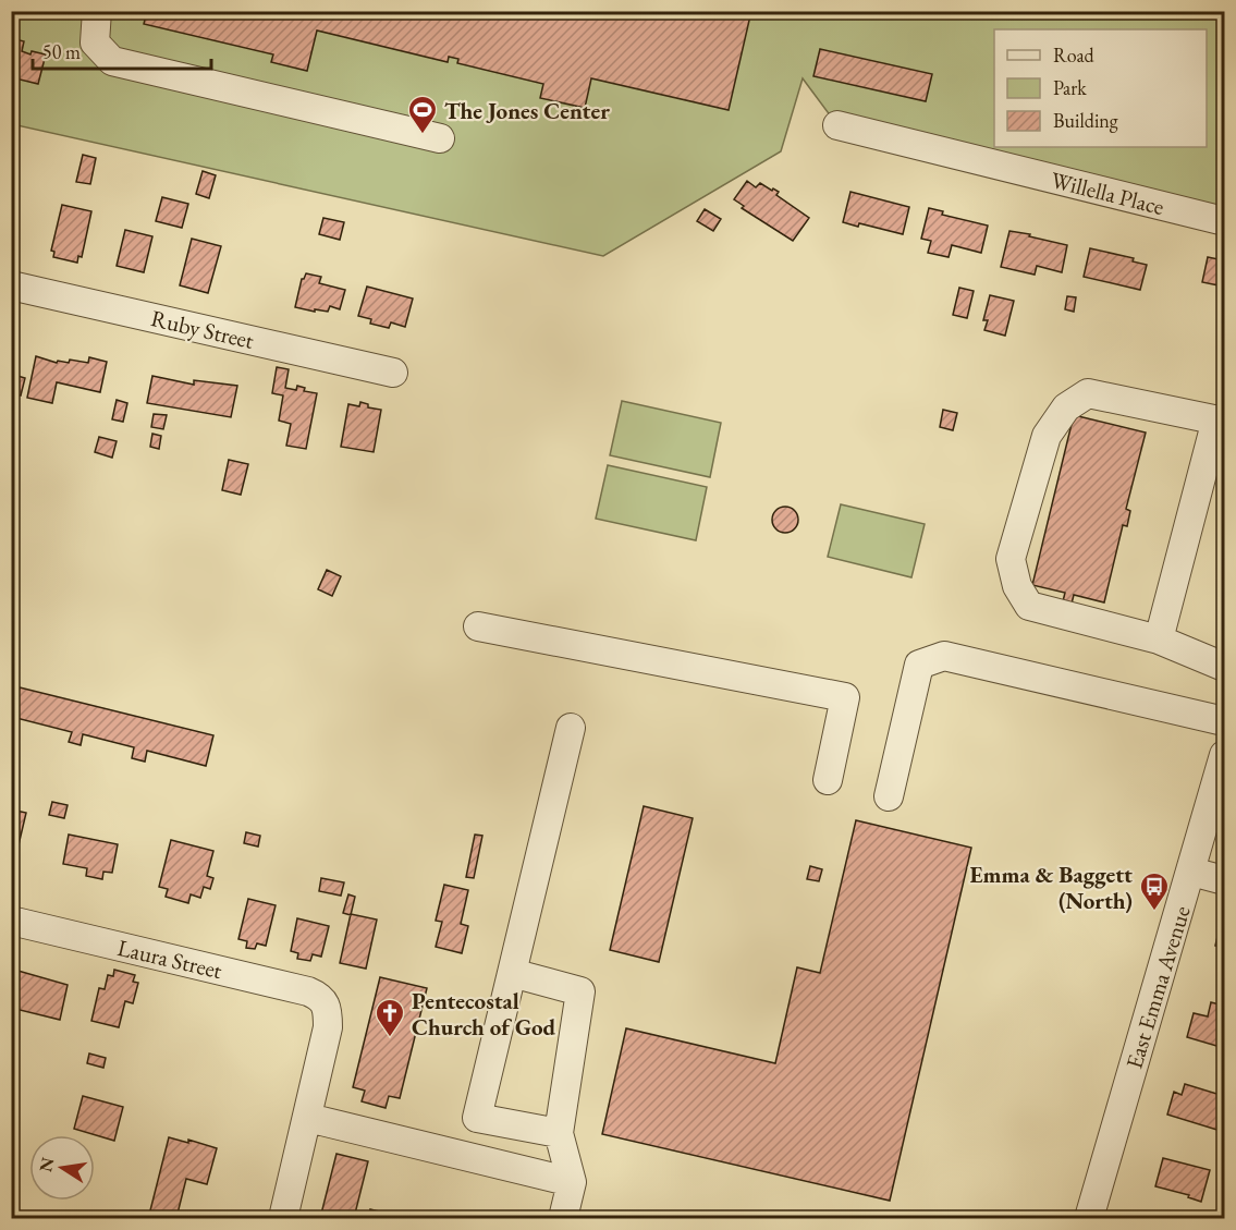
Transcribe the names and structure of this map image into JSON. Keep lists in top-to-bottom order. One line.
{"streets":{"street":["Willella Place","Ruby Street","Laura Street","East Emma Avenue"]},"places":{"sports":["The Jones Center"],"bus stop":["Emma & Baggett (North)"],"church":["Pentecostal Church of God"]},"legend":["Road","Park","Building"],"scale_bar":"50 m","north":"left"}
